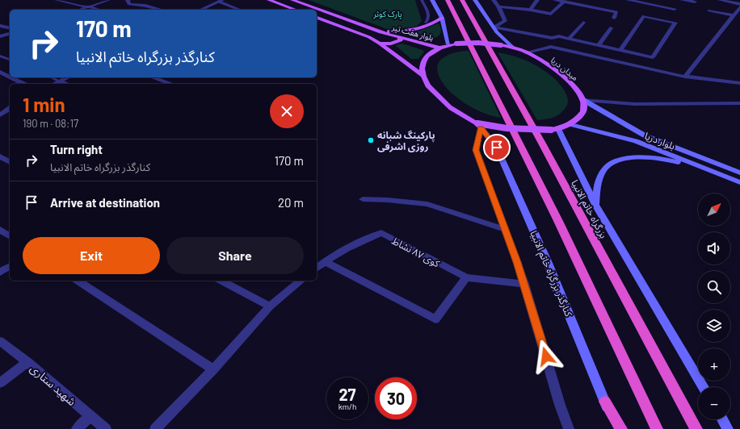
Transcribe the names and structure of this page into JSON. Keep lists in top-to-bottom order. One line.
{"streets":{"highway":["بزرگراه خاتم الانبیا"],"main road":["بلوار هفت تیر","میدان دریا","بلوار دریا","کنارگذر بزرگراه خاتم الانبیا"],"street":["کوی ۸۷ نشاط","شهید ستاری"]},"crossings":[["میدان دریا","بلوار دریا"]],"parks":["پارک کوثر"],"places":["پارکینگ شبانه روزی اشرفی"],"north":"top right","page":{"turn":["170 m","کنارگذر بزرگراه خاتم الانبیا"],"heading":["1 min","190 m · 08:17"],"list":[{"name":"Turn right","note":"کنارگذر بزرگراه خاتم الانبیا","value":"170 m"},{"name":"Arrive at destination","value":"20 m"}],"map_buttons":["+","−"],"buttons":["Exit","Share"],"speed":"27 km/h","limit":"30"}}
